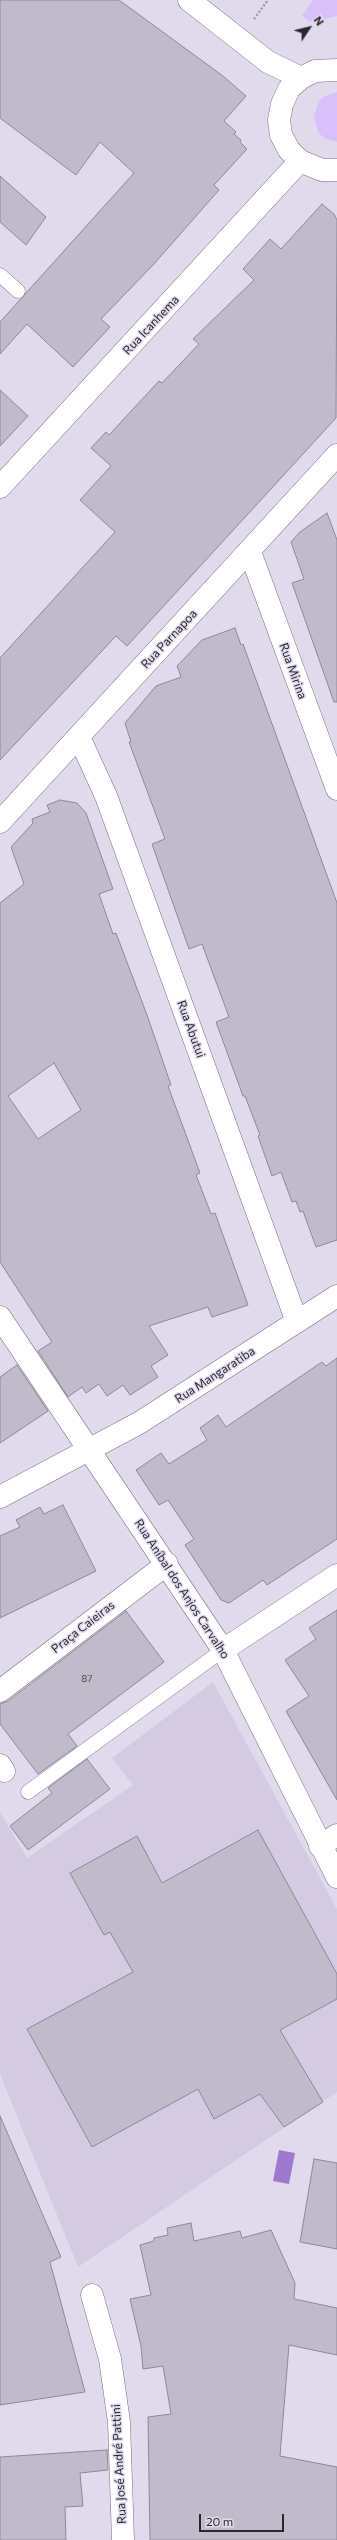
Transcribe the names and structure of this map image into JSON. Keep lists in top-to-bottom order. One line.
{"streets":{"street":["Rua Icanhema","Rua Parnapoa","Rua Mirina","Rua Abutui","Rua Mangaratiba","Rua Aníbal dos Anjos Carvalho","Praça Caieiras","Rua José André Pattini"]},"crossings":[["Rua Parnapoa","Rua Mirina"],["Rua Parnapoa","Rua Abutui"],["Rua Abutui","Rua Mangaratiba"],["Rua Mangaratiba","Rua Aníbal dos Anjos Carvalho"],["Rua Aníbal dos Anjos Carvalho","Praça Caieiras"]],"house_numbers":["87"],"scale_bar":"20 m","north":"top right"}
